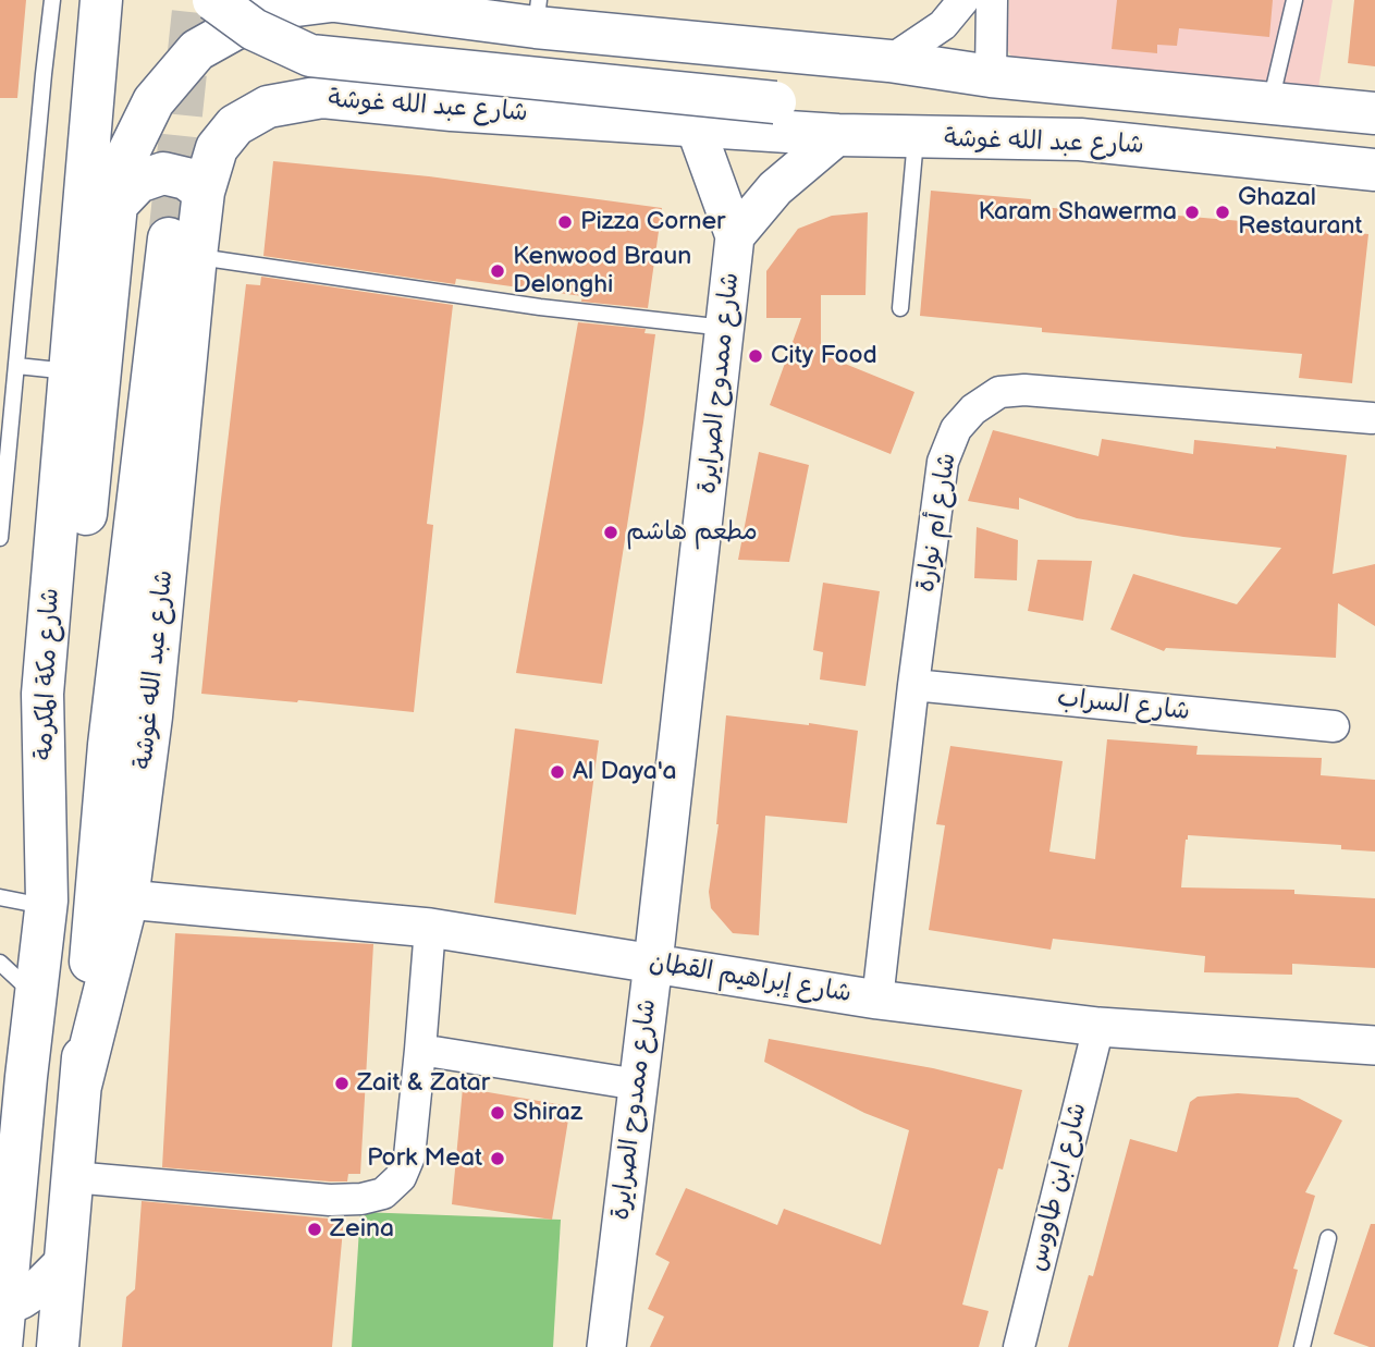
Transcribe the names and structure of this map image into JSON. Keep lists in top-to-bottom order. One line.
{"streets":{"main road":["شارع عبد الله غوشة","شارع مكة المكرمة"],"street":["شارع ممدوح الصرايرة","شارع أم نوارة","شارع السراب","شارع إبراهيم القطان","شارع ابن طاووس"]},"crossings":[["شارع عبد الله غوشة","شارع ممدوح الصرايرة"],["شارع عبد الله غوشة","شارع إبراهيم القطان"],["شارع ممدوح الصرايرة","شارع إبراهيم القطان"],["شارع أم نوارة","شارع السراب"],["شارع أم نوارة","شارع إبراهيم القطان"],["شارع إبراهيم القطان","شارع ابن طاووس"]],"places":["Karam Shawerma","Ghazal Restaurant","Pizza Corner","Kenwood Braun Delonghi","City Food","مطعم هاشم","Al Daya'a","Zait & Zatar","Shiraz","Pork Meat","Zeina"]}
